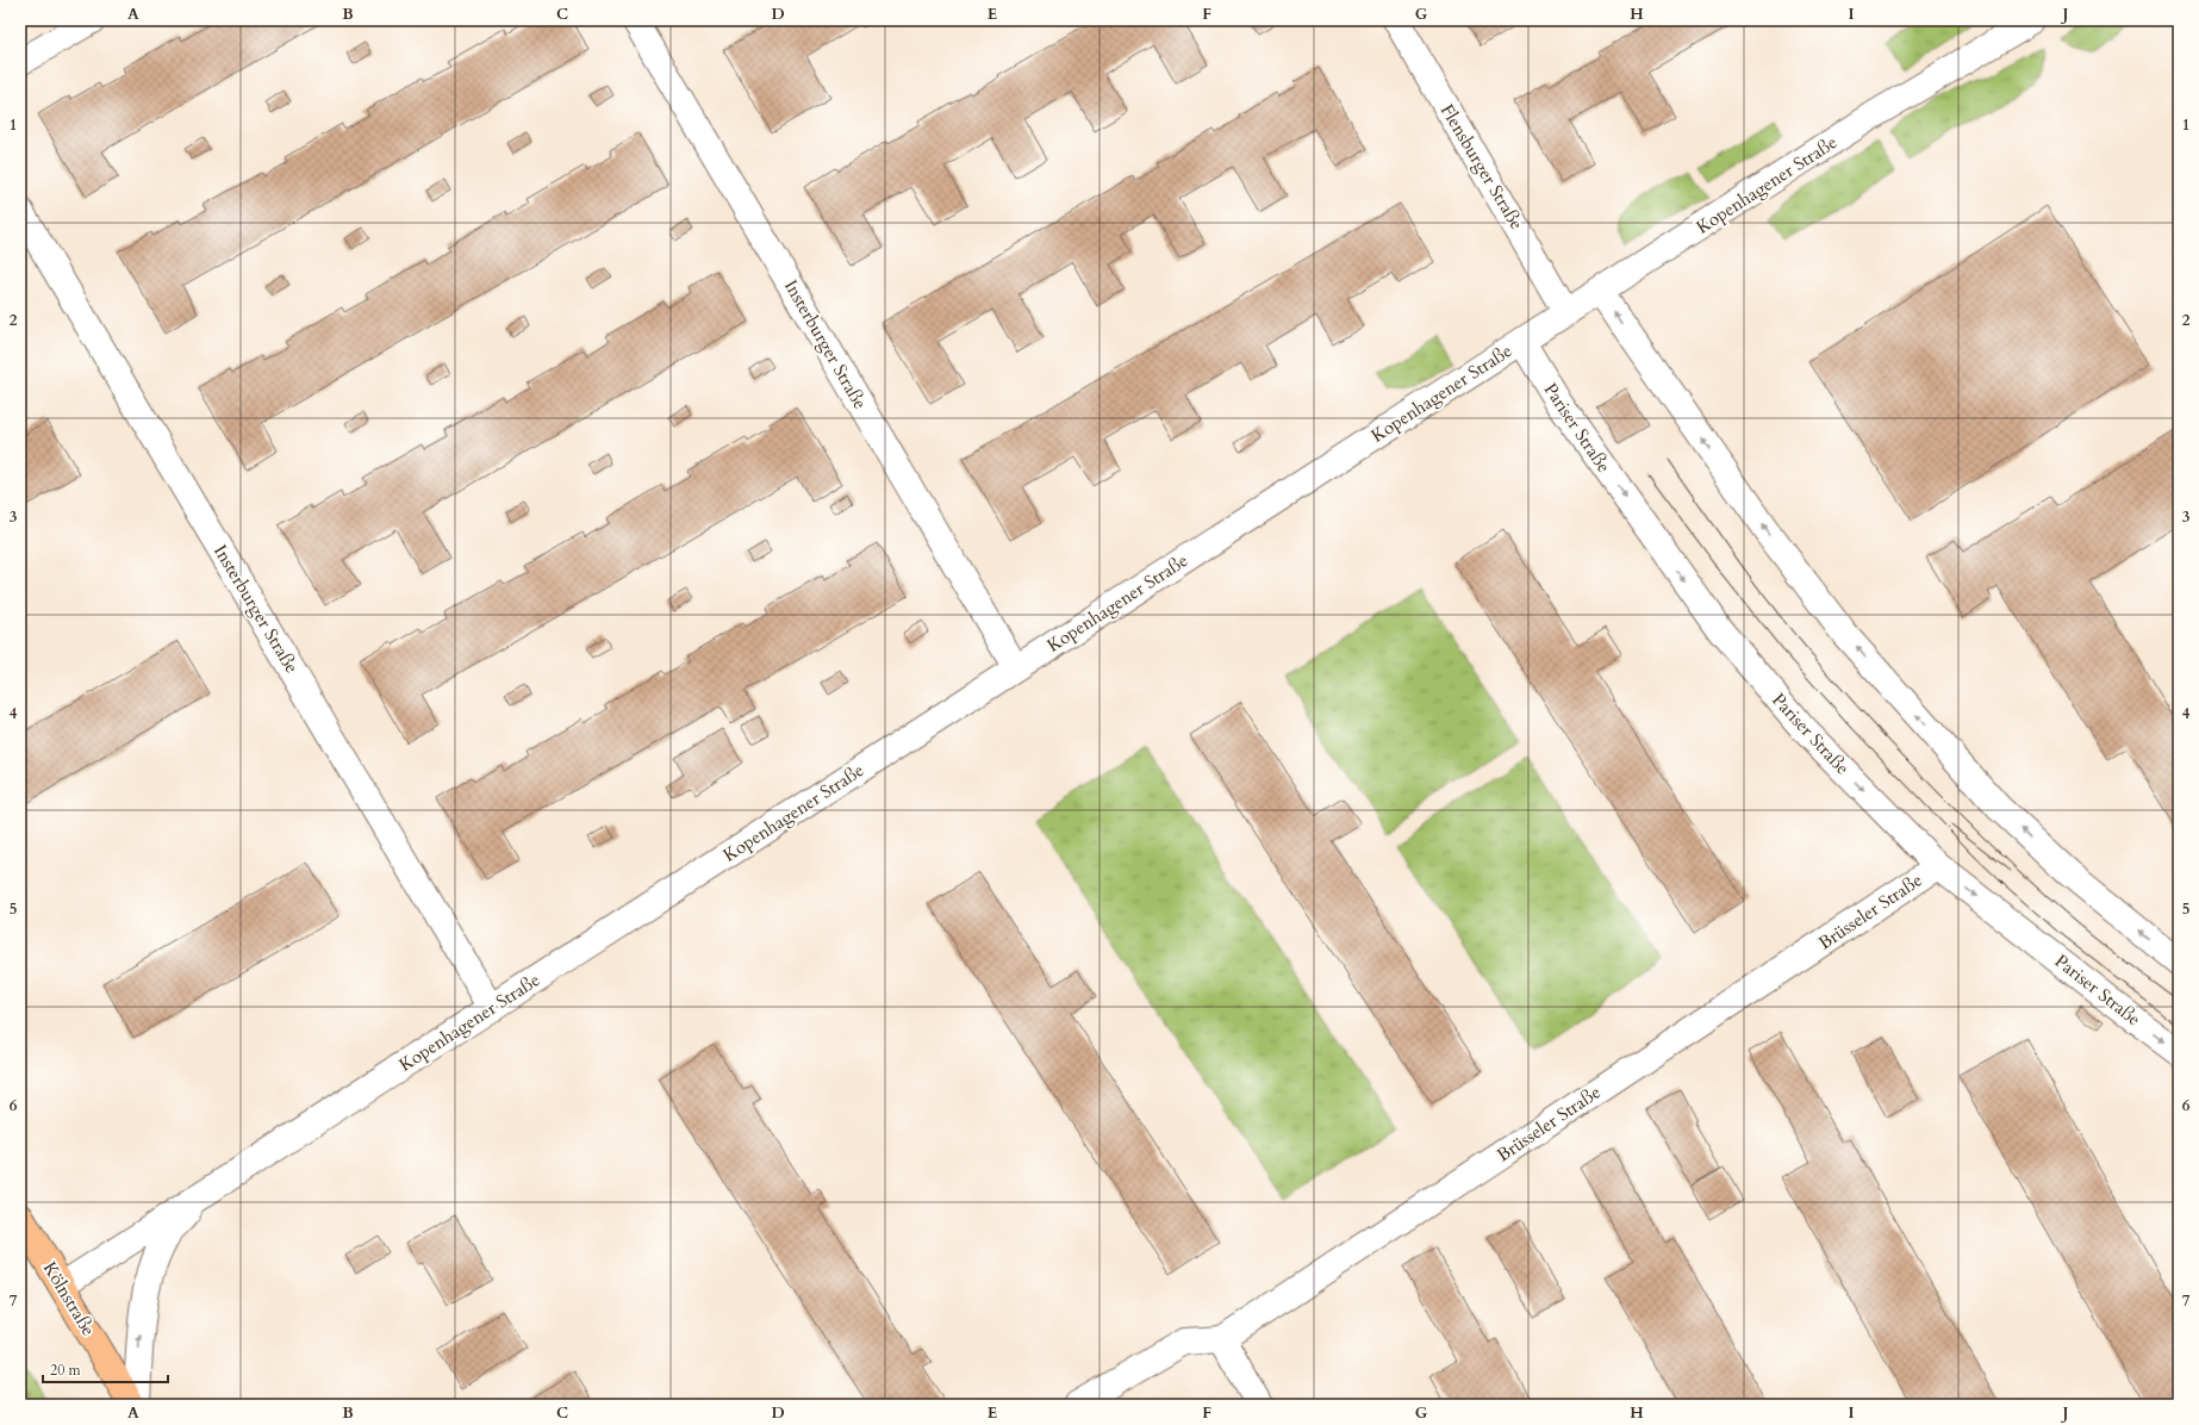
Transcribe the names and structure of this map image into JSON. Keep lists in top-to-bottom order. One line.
{"streets":{"main road":["Kölnstraße"],"street":["Flensburger Straße","Kopenhagener Straße","Insterburger Straße","Pariser Straße","Brüsseler Straße"]},"crossings":[["Flensburger Straße","Kopenhagener Straße"],["Kopenhagener Straße","Insterburger Straße"],["Kopenhagener Straße","Pariser Straße"],["Kopenhagener Straße","Kölnstraße"],["Pariser Straße","Brüsseler Straße"]],"scale_bar":"20 m","grid":{"columns":["A","B","C","D","E","F","G","H","I","J"],"rows":["1","2","3","4","5","6","7"]}}
